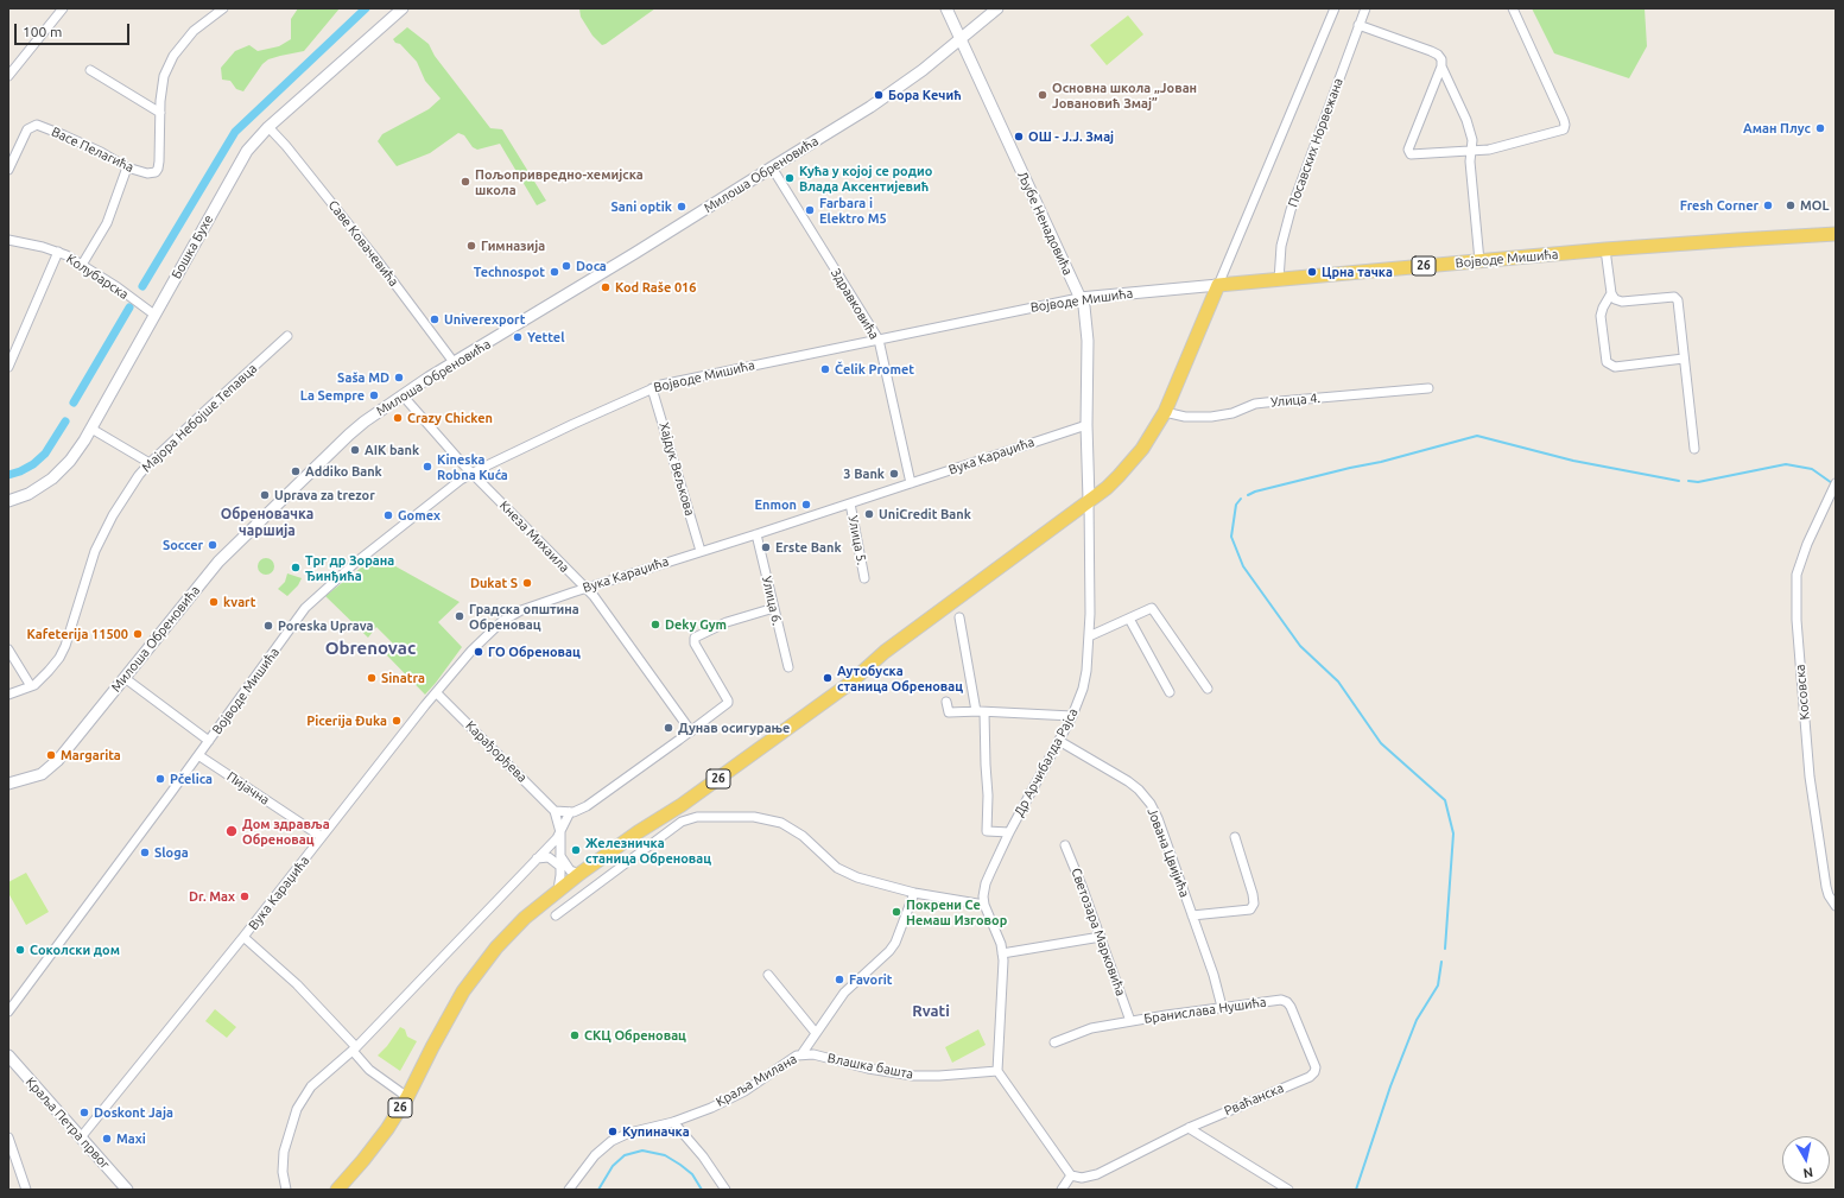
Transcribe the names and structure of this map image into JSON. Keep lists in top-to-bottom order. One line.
{"streets":{"main road":["Војводе Мишића","26"],"street":["Посавских Норвежана","Васе Пелагића","Милоша Обреновића","Љубе Ненадовића","Саве Ковачевића","Бошка Бухе","Колубарска","Здравковића","Улица 4.","Мајора Небојше Тепавца","Вука Караџића","Хајдук Вељкова","Кнеза Михаила","Улица 5.","Улица 6.","Косовска","Карађорђева","Др Арчибалда Рајса","Пијачна","Јована Цвијића","Светозара Марковића","Бранислава Нушића","Влашка башта","Краља Милана","Рваћанска","Краља Петра првог"]},"crossings":[["Посавских Норвежана","Војводе Мишића"],["Милоша Обреновића","Љубе Ненадовића"],["Милоша Обреновића","Саве Ковачевића"],["Милоша Обреновића","Здравковића"],["Милоша Обреновића","Кнеза Михаила"],["Љубе Ненадовића","Војводе Мишића"],["Љубе Ненадовића","26"],["Љубе Ненадовића","Вука Караџића"],["Љубе Ненадовића","Др Арчибалда Рајса"],["Саве Ковачевића","Бошка Бухе"],["Бошка Бухе","Колубарска"],["Војводе Мишића","26"],["Војводе Мишића","Здравковића"],["Војводе Мишића","Хајдук Вељкова"],["Војводе Мишића","Кнеза Михаила"],["Војводе Мишића","Пијачна"],["26","Улица 4."],["26","Вука Караџића"],["26","Карађорђева"],["26","Др Арчибалда Рајса"],["Здравковића","Вука Караџића"],["Вука Караџића","Хајдук Вељкова"],["Вука Караџића","Кнеза Михаила"],["Вука Караџића","Улица 5."],["Вука Караџића","Улица 6."],["Вука Караџића","Карађорђева"],["Вука Караџића","Пијачна"],["Вука Караџића","Краља Петра првог"],["Др Арчибалда Рајса","Јована Цвијића"],["Јована Цвијића","Бранислава Нушића"],["Светозара Марковића","Бранислава Нушића"],["Бранислава Нушића","Рваћанска"],["Влашка башта","Краља Милана"]],"districts":["Обреновачка чаршија","Obrenovac","Rvati"],"places":["Бора Кечић","Основна школа „Јован Јовановић Змај”","Аман Плус","ОШ - Ј.Ј. Змај","Кућа у којој се родио Влада Аксентијевић","Пољопривредно-хемијска школа","Fresh Corner","MOL","Sani optik","Farbara i Elektro M5","Гимназија","Doca","Technospot","Црна тачка","Kod Raše 016","Univerexport","Yettel","Čelik Promet","Saša MD","La Sempre","Crazy Chicken","AIK bank","Kineska Robna Kuća","Addiko Bank","3 Bank","Uprava za trezor","Enmon","UniCredit Bank","Gomex","Soccer","Erste Bank","Трг др Зорана Ђинђића","Dukat S","kvart","Градска општина Обреновац","Deky Gym","Poreska Uprava","Kafeterija 11500","ГО Обреновац","Sinatra","Аутобуска станица Обреновац","Picerija Đuka","Дунав осигурање","Margarita","Pčelica","Дом здравља Обреновац","Железничка станица Обреновац","Sloga","Dr. Max","Покрени Се Немаш Изговор","Соколски дом","Favorit","СКЦ Обреновац","Doskont Jaja","Купиначка","Maxi"],"scale_bar":"100 m","north":"bottom"}
